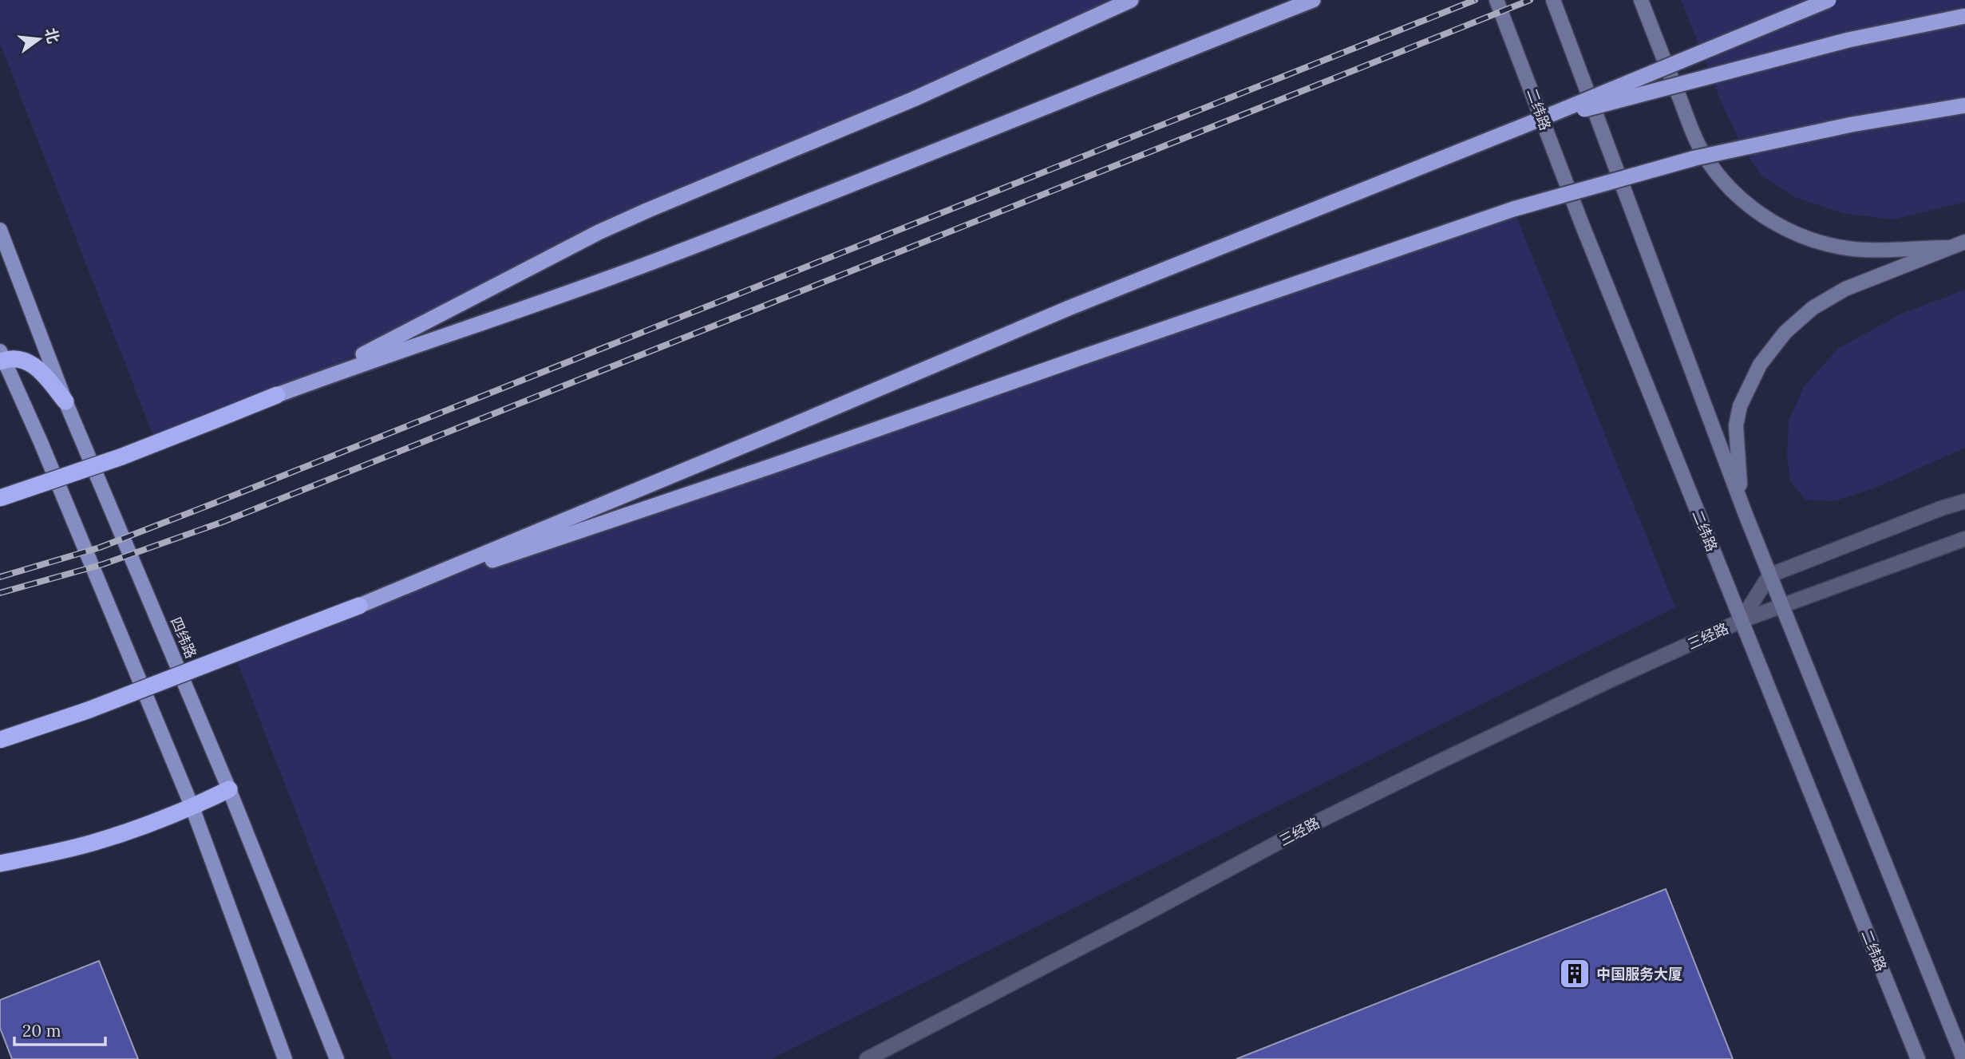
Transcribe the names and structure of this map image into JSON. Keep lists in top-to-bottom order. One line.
{"streets":{"main road":["二纬路","四纬路"],"street":["三经路"]},"crossings":[["二纬路","三经路"]],"places":{"building":["中国服务大厦"]},"scale_bar":"20 m","north":"right"}
